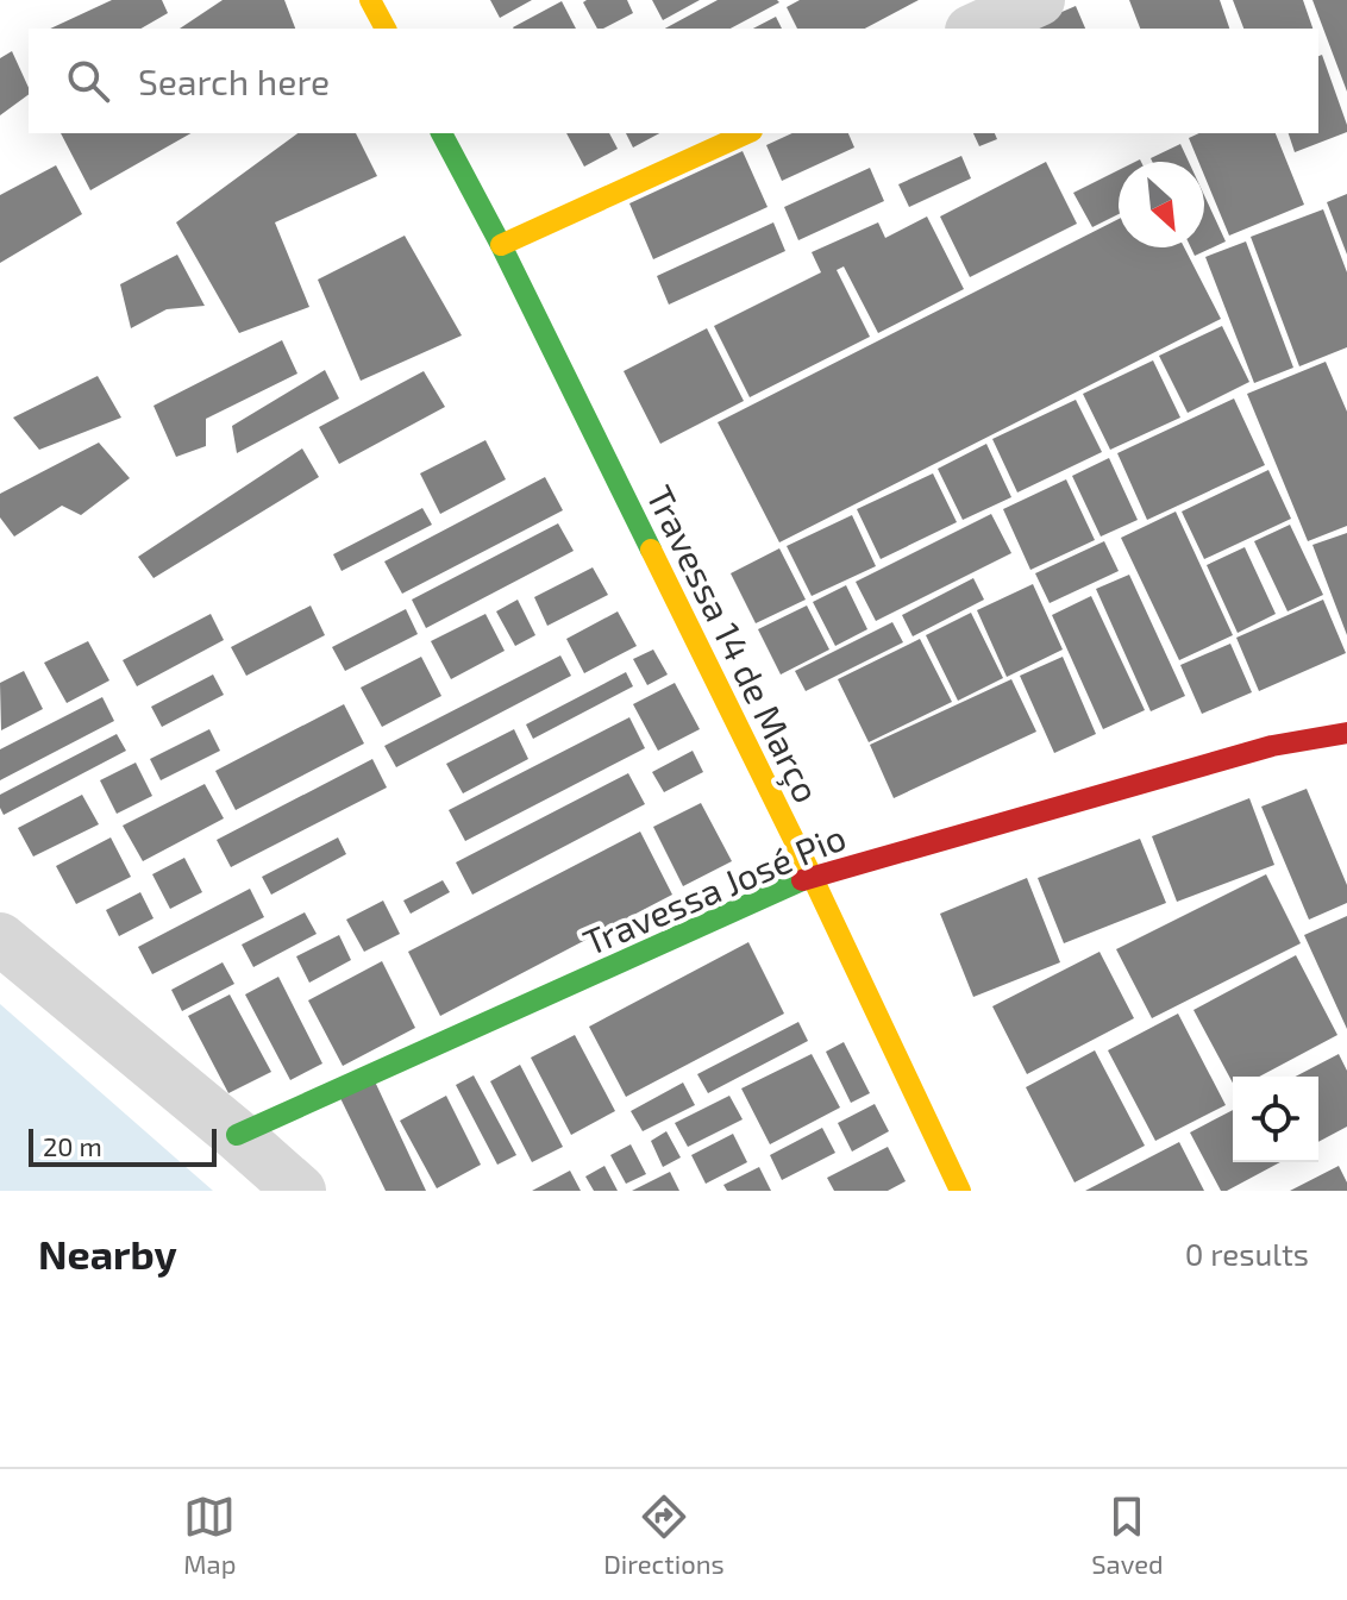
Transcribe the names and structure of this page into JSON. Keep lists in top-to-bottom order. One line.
{"streets":{"street":["Travessa 14 de Março","Travessa José Pio"]},"crossings":[["Travessa 14 de Março","Travessa José Pio"]],"scale_bar":"20 m","north":"bottom right","page":{"search":"Search here","scale":"20 m","heading":["Nearby","0 results"],"nav":["Map","Directions","Saved"]}}
